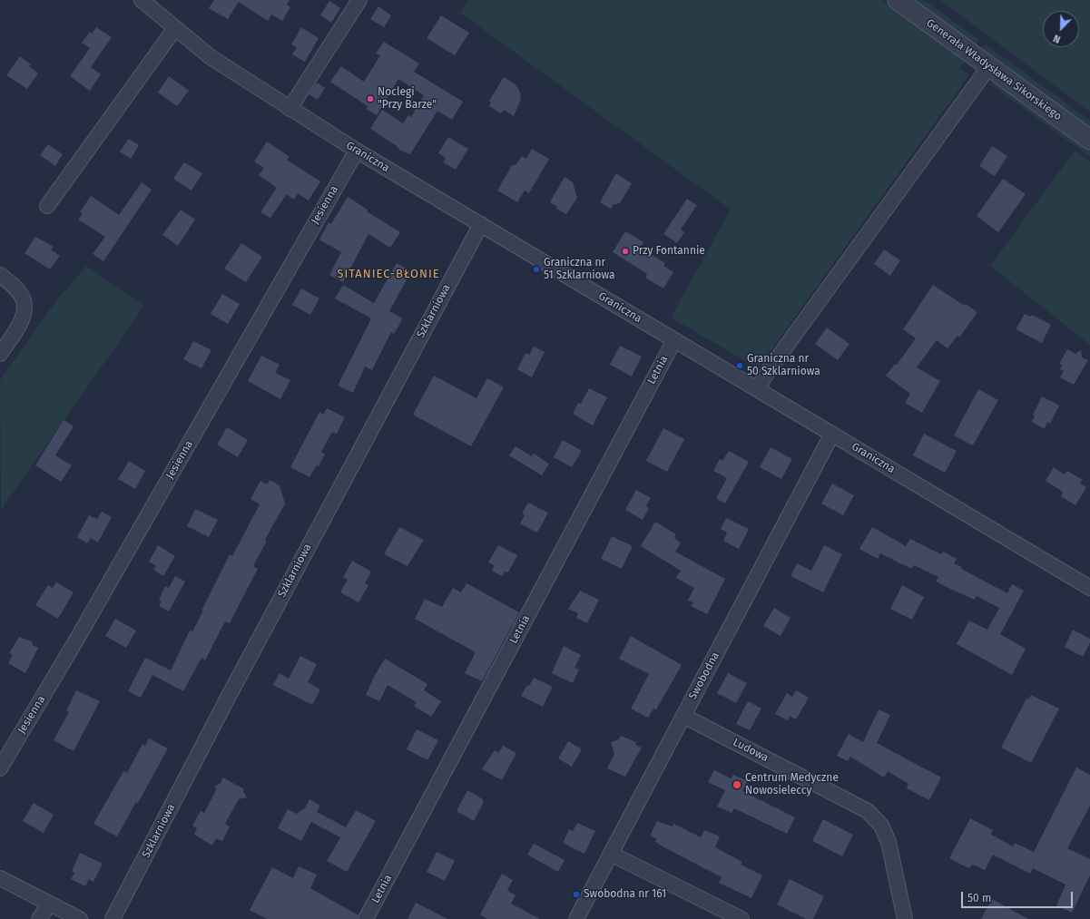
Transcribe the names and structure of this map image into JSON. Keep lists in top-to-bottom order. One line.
{"streets":{"street":["Generała Władysława Sikorskiego","Graniczna","Jesienna","Szklarniowa","Letnia","Swobodna","Ludowa"]},"crossings":[["Graniczna","Jesienna"],["Graniczna","Szklarniowa"],["Graniczna","Letnia"],["Graniczna","Swobodna"],["Swobodna","Ludowa"]],"districts":["SITANIEC-BŁONIE"],"places":["Noclegi \"Przy Barze\"","Przy Fontannie","Graniczna nr 51 Szklarniowa","Graniczna nr 50 Szklarniowa","Centrum Medyczne Nowosieleccy","Swobodna nr 161"],"scale_bar":"50 m","north":"bottom left"}
